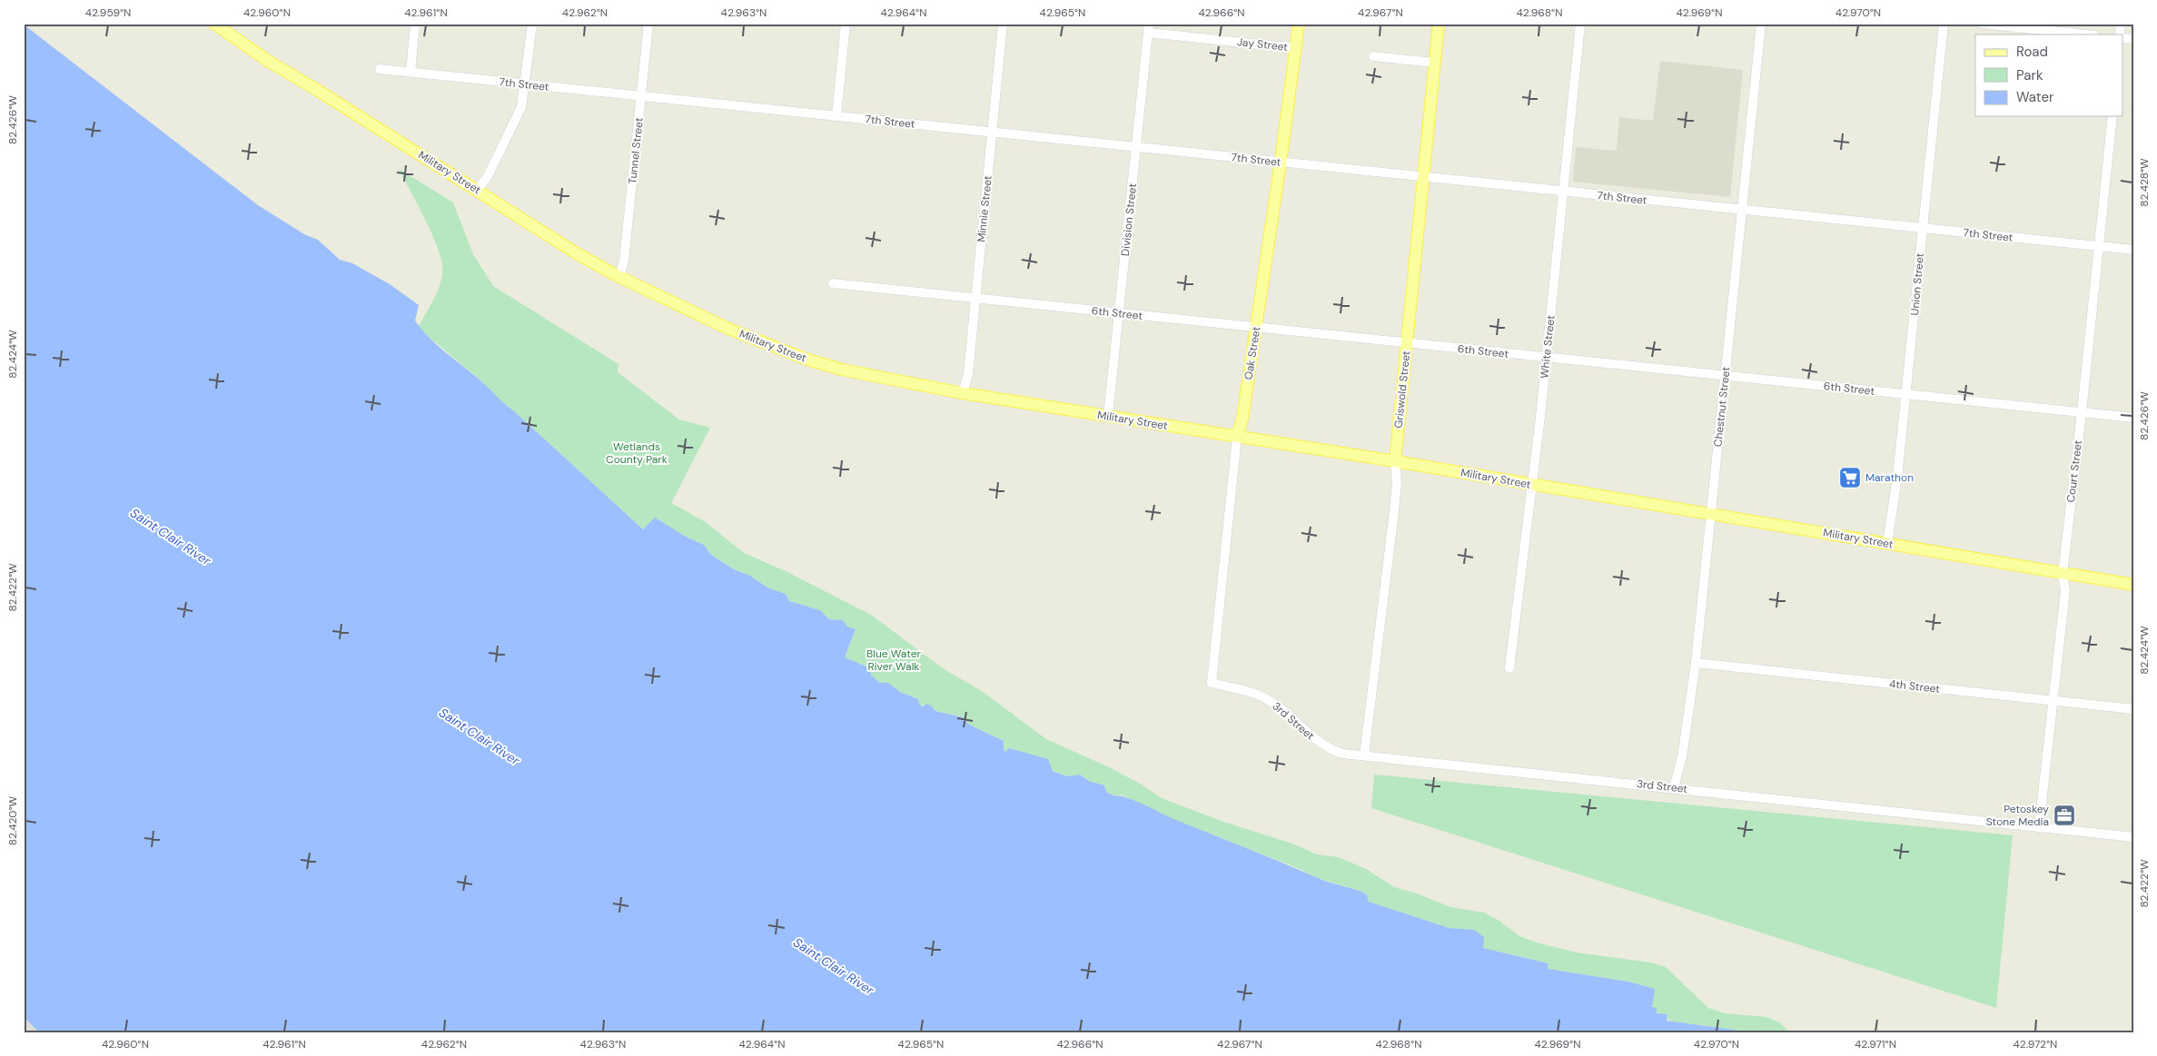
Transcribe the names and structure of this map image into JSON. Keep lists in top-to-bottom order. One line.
{"streets":{"main road":["Military Street","Oak Street","Griswold Street"],"street":["Jay Street","7th Street","Tunnel Street","Minnie Street","Division Street","Union Street","6th Street","White Street","Chestnut Street","Court Street","4th Street","3rd Street"]},"crossings":[["Jay Street","Division Street"],["Jay Street","Oak Street"],["7th Street","Tunnel Street"],["7th Street","Minnie Street"],["7th Street","Division Street"],["7th Street","Union Street"],["7th Street","White Street"],["7th Street","Oak Street"],["7th Street","Griswold Street"],["7th Street","Chestnut Street"],["7th Street","Court Street"],["Tunnel Street","Military Street"],["Military Street","Minnie Street"],["Military Street","Division Street"],["Military Street","Union Street"],["Military Street","White Street"],["Military Street","Oak Street"],["Military Street","Griswold Street"],["Military Street","Chestnut Street"],["Military Street","Court Street"],["Minnie Street","6th Street"],["Division Street","6th Street"],["Union Street","6th Street"],["6th Street","White Street"],["6th Street","Oak Street"],["6th Street","Griswold Street"],["6th Street","Chestnut Street"],["6th Street","Court Street"],["Oak Street","3rd Street"],["Griswold Street","3rd Street"],["Chestnut Street","4th Street"],["Chestnut Street","3rd Street"],["Court Street","4th Street"],["Court Street","3rd Street"]],"water":["Saint Clair River"],"parks":["Wetlands County Park","Blue Water River Walk"],"places":{"supermarket":["Marathon"],"office":["Petoskey Stone Media"]},"legend":["Road","Park","Water"],"coordinates":["42.959°N","42.960°N","42.961°N","42.962°N","42.963°N","42.964°N","42.965°N","42.966°N","42.967°N","42.968°N","42.969°N","42.970°N","82.426°W","82.428°W","82.424°W","82.422°W","82.420°W","42.971°N","42.972°N"]}
